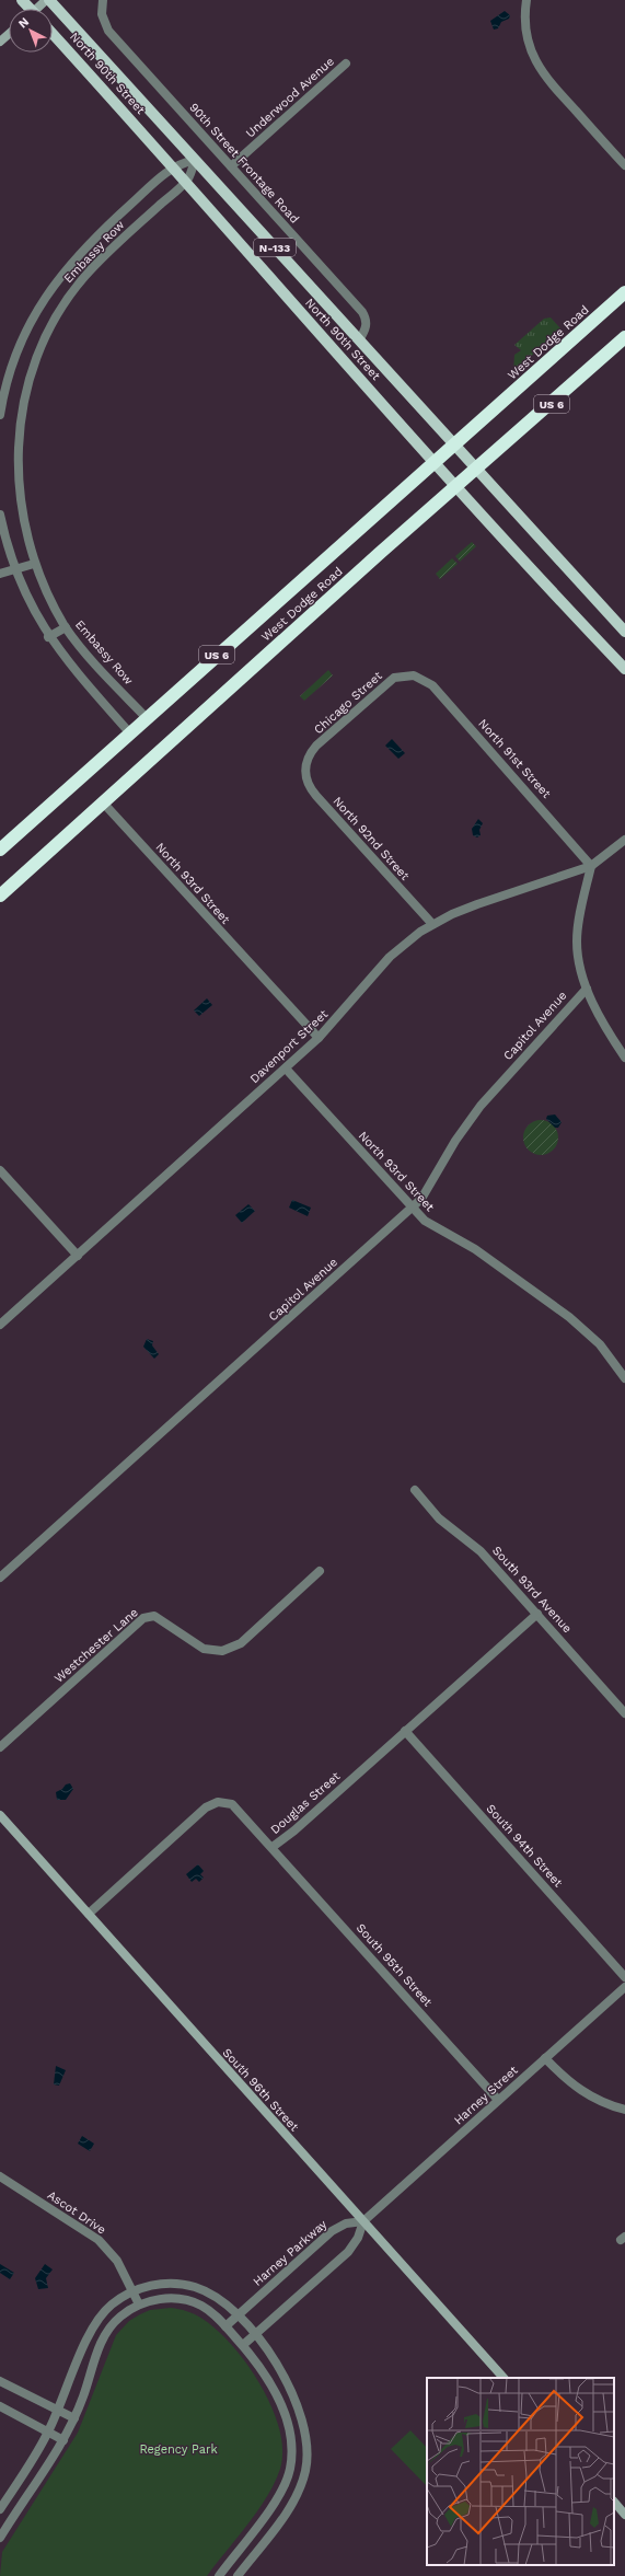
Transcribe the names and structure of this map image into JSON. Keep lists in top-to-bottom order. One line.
{"streets":{"highway":["West Dodge Road","US 6"],"main road":["North 90th Street","N-133"],"street":["Underwood Avenue","90th Street Frontage Road","Embassy Row","Chicago Street","North 91st Street","North 92nd Street","North 93rd Street","Capitol Avenue","Davenport Street","South 93rd Avenue","Westchester Lane","Douglas Street","South 94th Street","South 95th Street","South 96th Street","Harney Street","Ascot Drive","Harney Parkway"]},"crossings":[["North 90th Street","90th Street Frontage Road"],["North 90th Street","Embassy Row"],["North 90th Street","West Dodge Road"],["Underwood Avenue","90th Street Frontage Road"],["Embassy Row","West Dodge Road"],["West Dodge Road","North 93rd Street"],["Chicago Street","North 91st Street"],["Chicago Street","North 92nd Street"],["North 91st Street","Davenport Street"],["North 92nd Street","Davenport Street"],["North 93rd Street","Capitol Avenue"],["North 93rd Street","Davenport Street"],["South 93rd Avenue","Douglas Street"],["Douglas Street","South 94th Street"],["Douglas Street","South 95th Street"],["Douglas Street","South 96th Street"],["South 95th Street","Harney Street"],["South 96th Street","Harney Street"],["South 96th Street","Harney Parkway"],["Harney Street","Harney Parkway"]],"parks":["Regency Park"],"north":"top left"}
